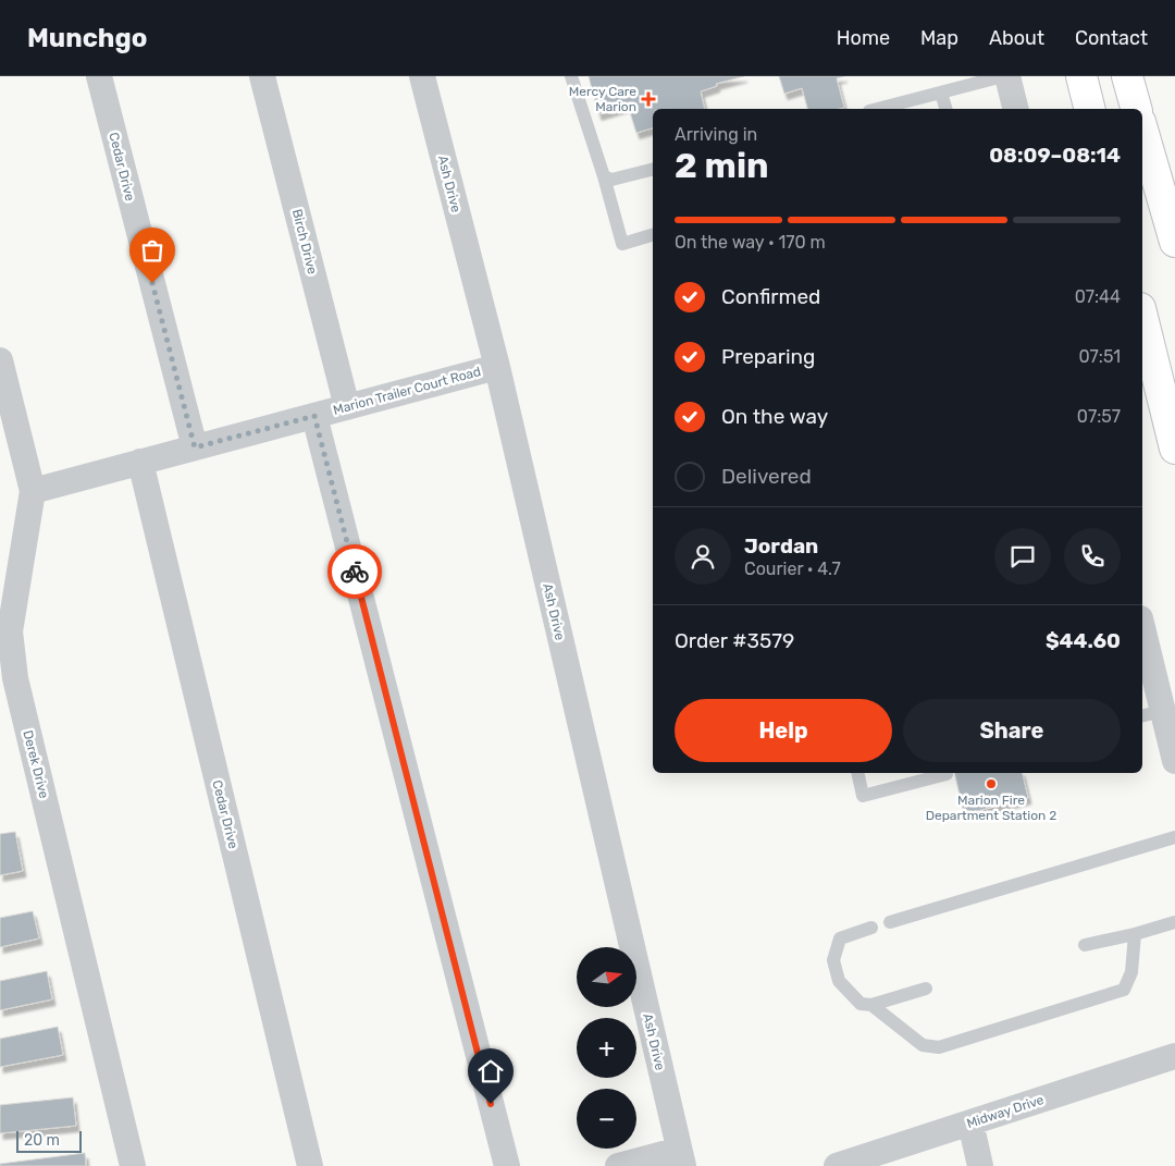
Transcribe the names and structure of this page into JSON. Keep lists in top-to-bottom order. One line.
{"streets":{"street":["Cedar Drive","Ash Drive","Birch Drive","Marion Trailer Court Road","Derek Drive","Midway Drive"]},"crossings":[["Cedar Drive","Marion Trailer Court Road"],["Ash Drive","Marion Trailer Court Road"],["Birch Drive","Marion Trailer Court Road"],["Marion Trailer Court Road","Derek Drive"]],"places":{"health":["Mercy Care Marion"],"other":["Marion Fire Department Station 2"]},"scale_bar":"20 m","north":"right","page":{"header":"Munchgo","nav":["Home","Map","About","Contact"],"heading":["2 min","Arriving in","08:09–08:14"],"panel":["Jordan","Courier · 4.7","Order #3579","$44.60"],"bar":"On the way · 170 m","list":[["Confirmed","07:44"],["Preparing","07:51"],["On the way","07:57"],"Delivered"],"buttons":["Help","Share"],"map_buttons":["+","−"],"scale":"20 m"}}
